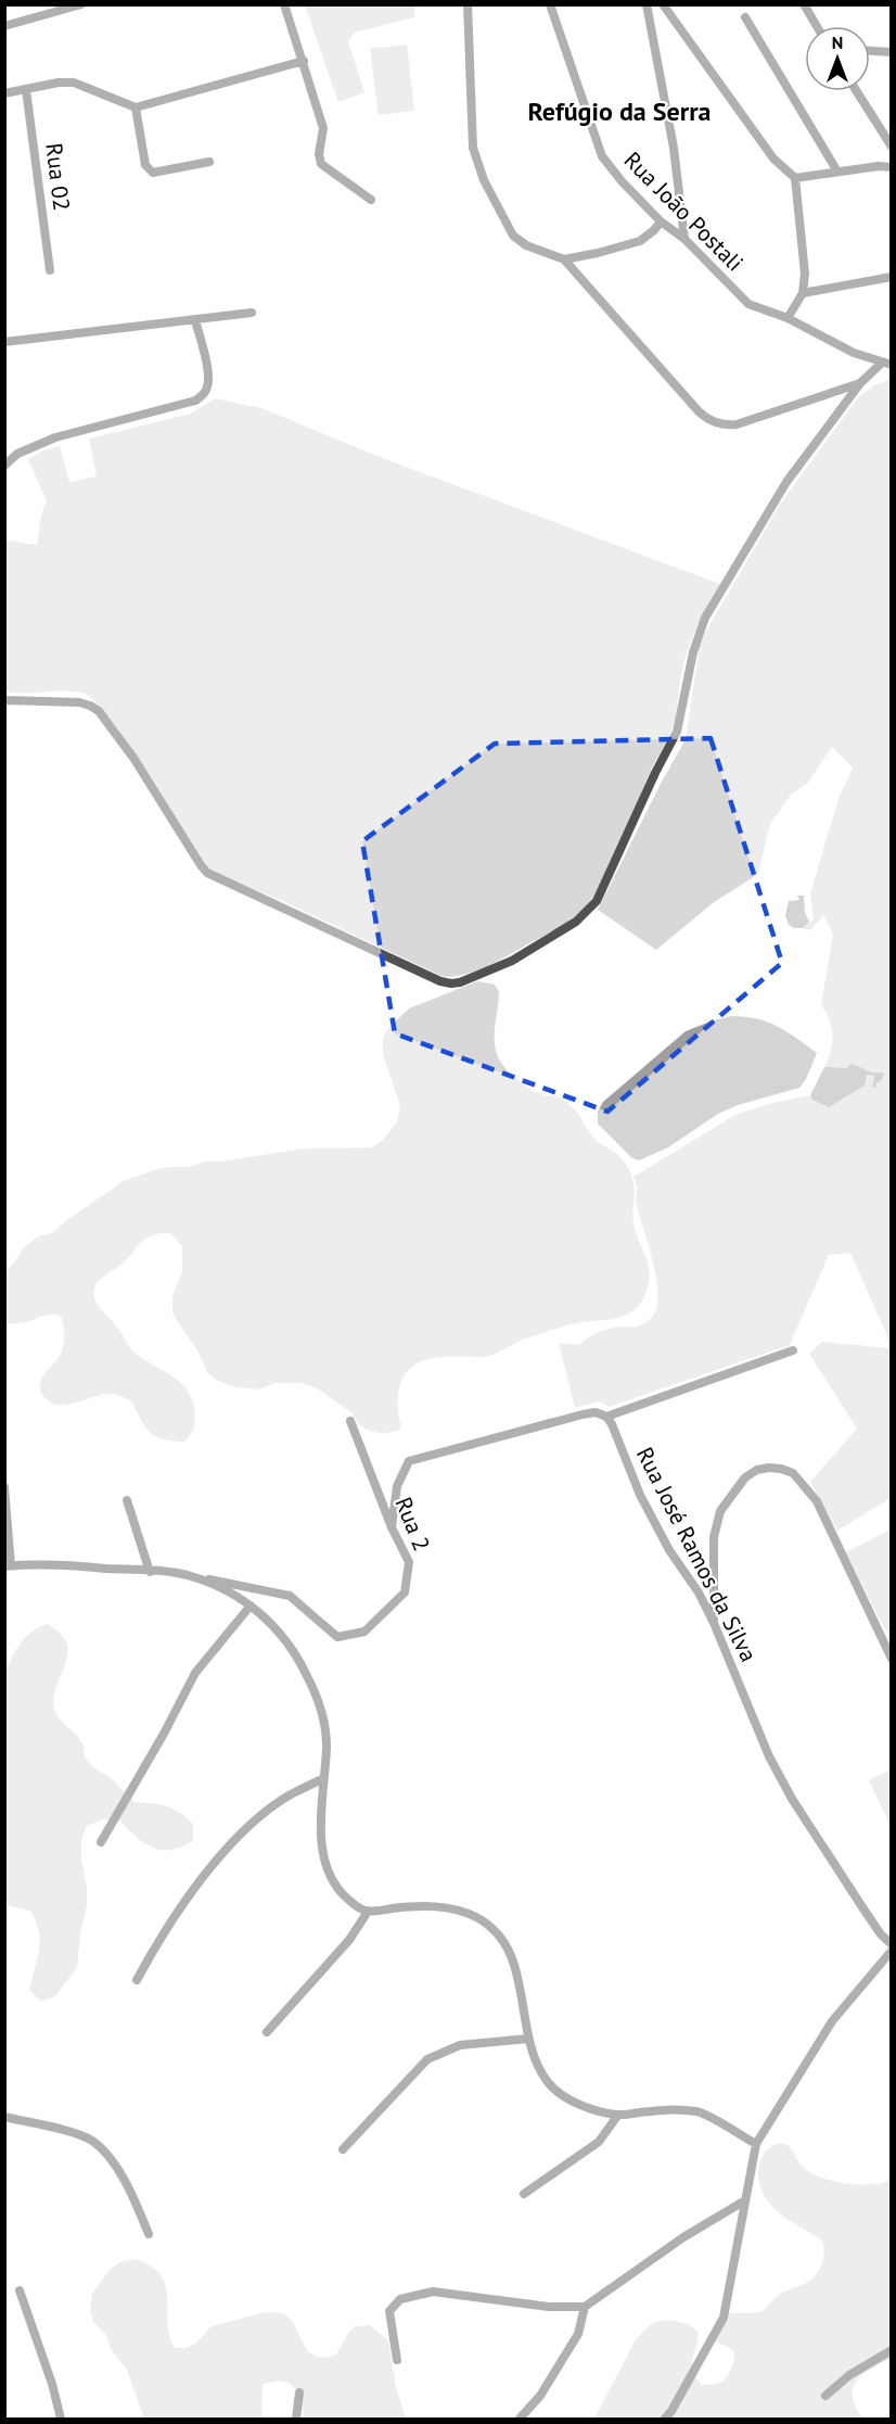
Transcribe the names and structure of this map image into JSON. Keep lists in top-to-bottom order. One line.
{"streets":{"street":["Rua 02","Rua João Postali","Rua 2","Rua José Ramos da Silva"]},"districts":["Refúgio da Serra"],"north":"top"}
